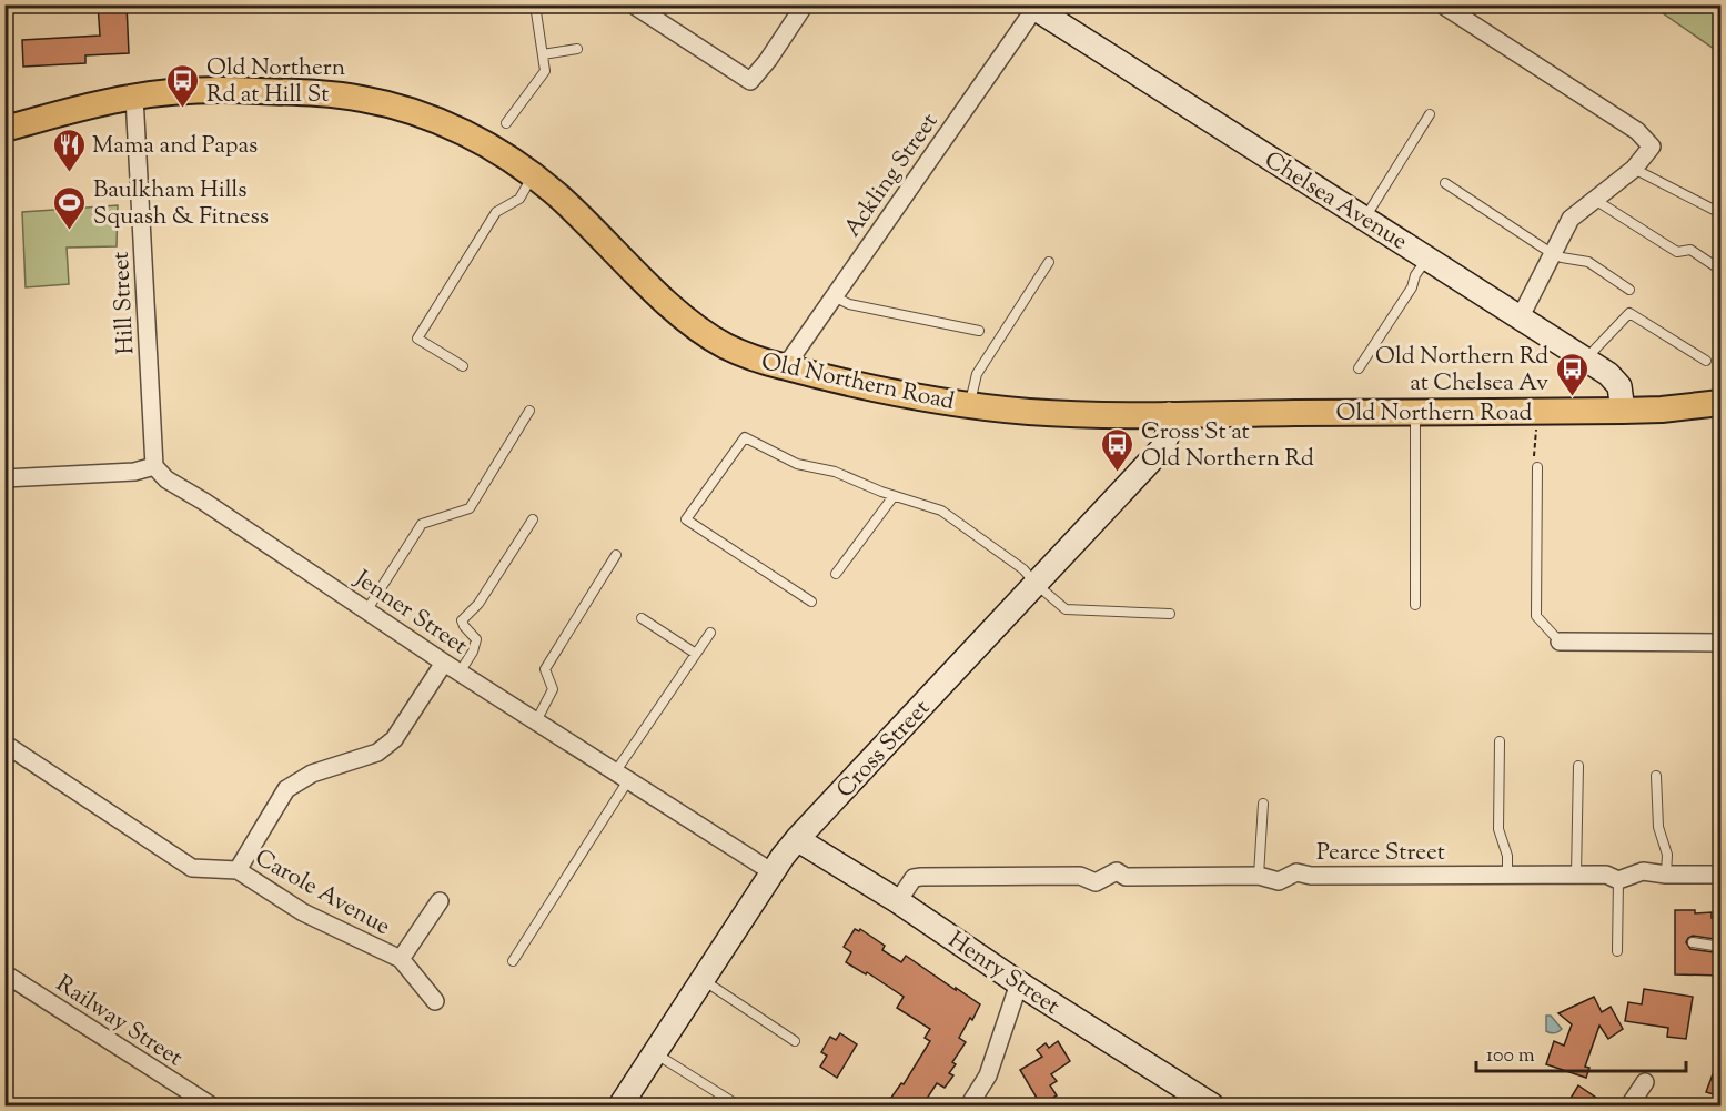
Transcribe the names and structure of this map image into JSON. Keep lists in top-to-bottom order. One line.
{"streets":{"main road":["Old Northern Road"],"street":["Ackling Street","Chelsea Avenue","Hill Street","Jenner Street","Cross Street","Pearce Street","Carole Avenue","Henry Street","Railway Street"]},"crossings":[["Ackling Street","Chelsea Avenue"],["Ackling Street","Old Northern Road"],["Chelsea Avenue","Old Northern Road"],["Hill Street","Old Northern Road"],["Hill Street","Jenner Street"],["Old Northern Road","Cross Street"],["Jenner Street","Cross Street"],["Cross Street","Henry Street"],["Pearce Street","Henry Street"]],"places":{"bus stop":["Old Northern Rd at Hill St","Old Northern Rd at Chelsea Av","Cross St at Old Northern Rd"],"restaurant":["Mama and Papas"],"sports":["Baulkham Hills Squash & Fitness"]},"scale_bar":"100 m"}
